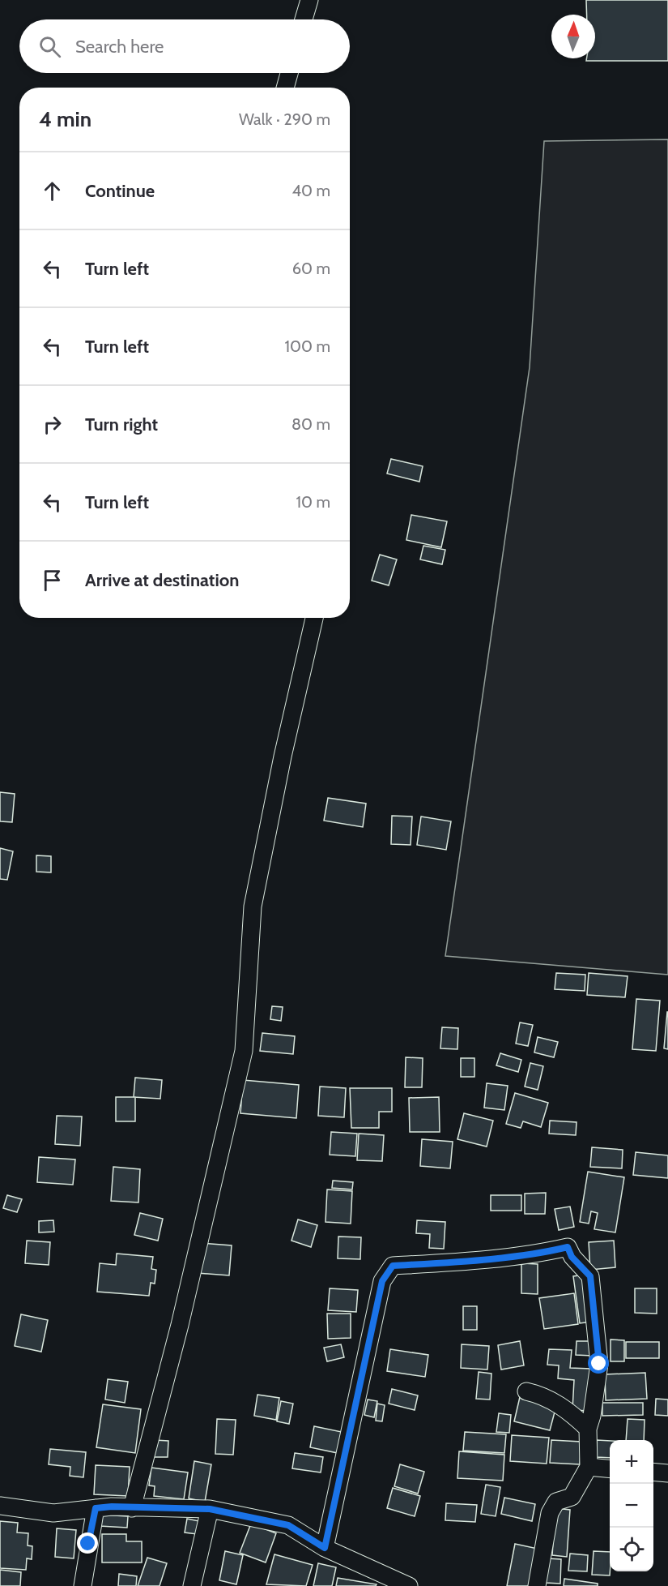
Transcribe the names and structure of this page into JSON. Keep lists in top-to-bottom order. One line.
{"north":"top","page":{"search":"Search here","heading":["4 min","Walk · 290 m"],"list":[["Continue","40 m"],["Turn left","60 m"],["Turn left","100 m"],["Turn right","80 m"],["Turn left","10 m"],"Arrive at destination"],"map_buttons":["+","−"]}}
